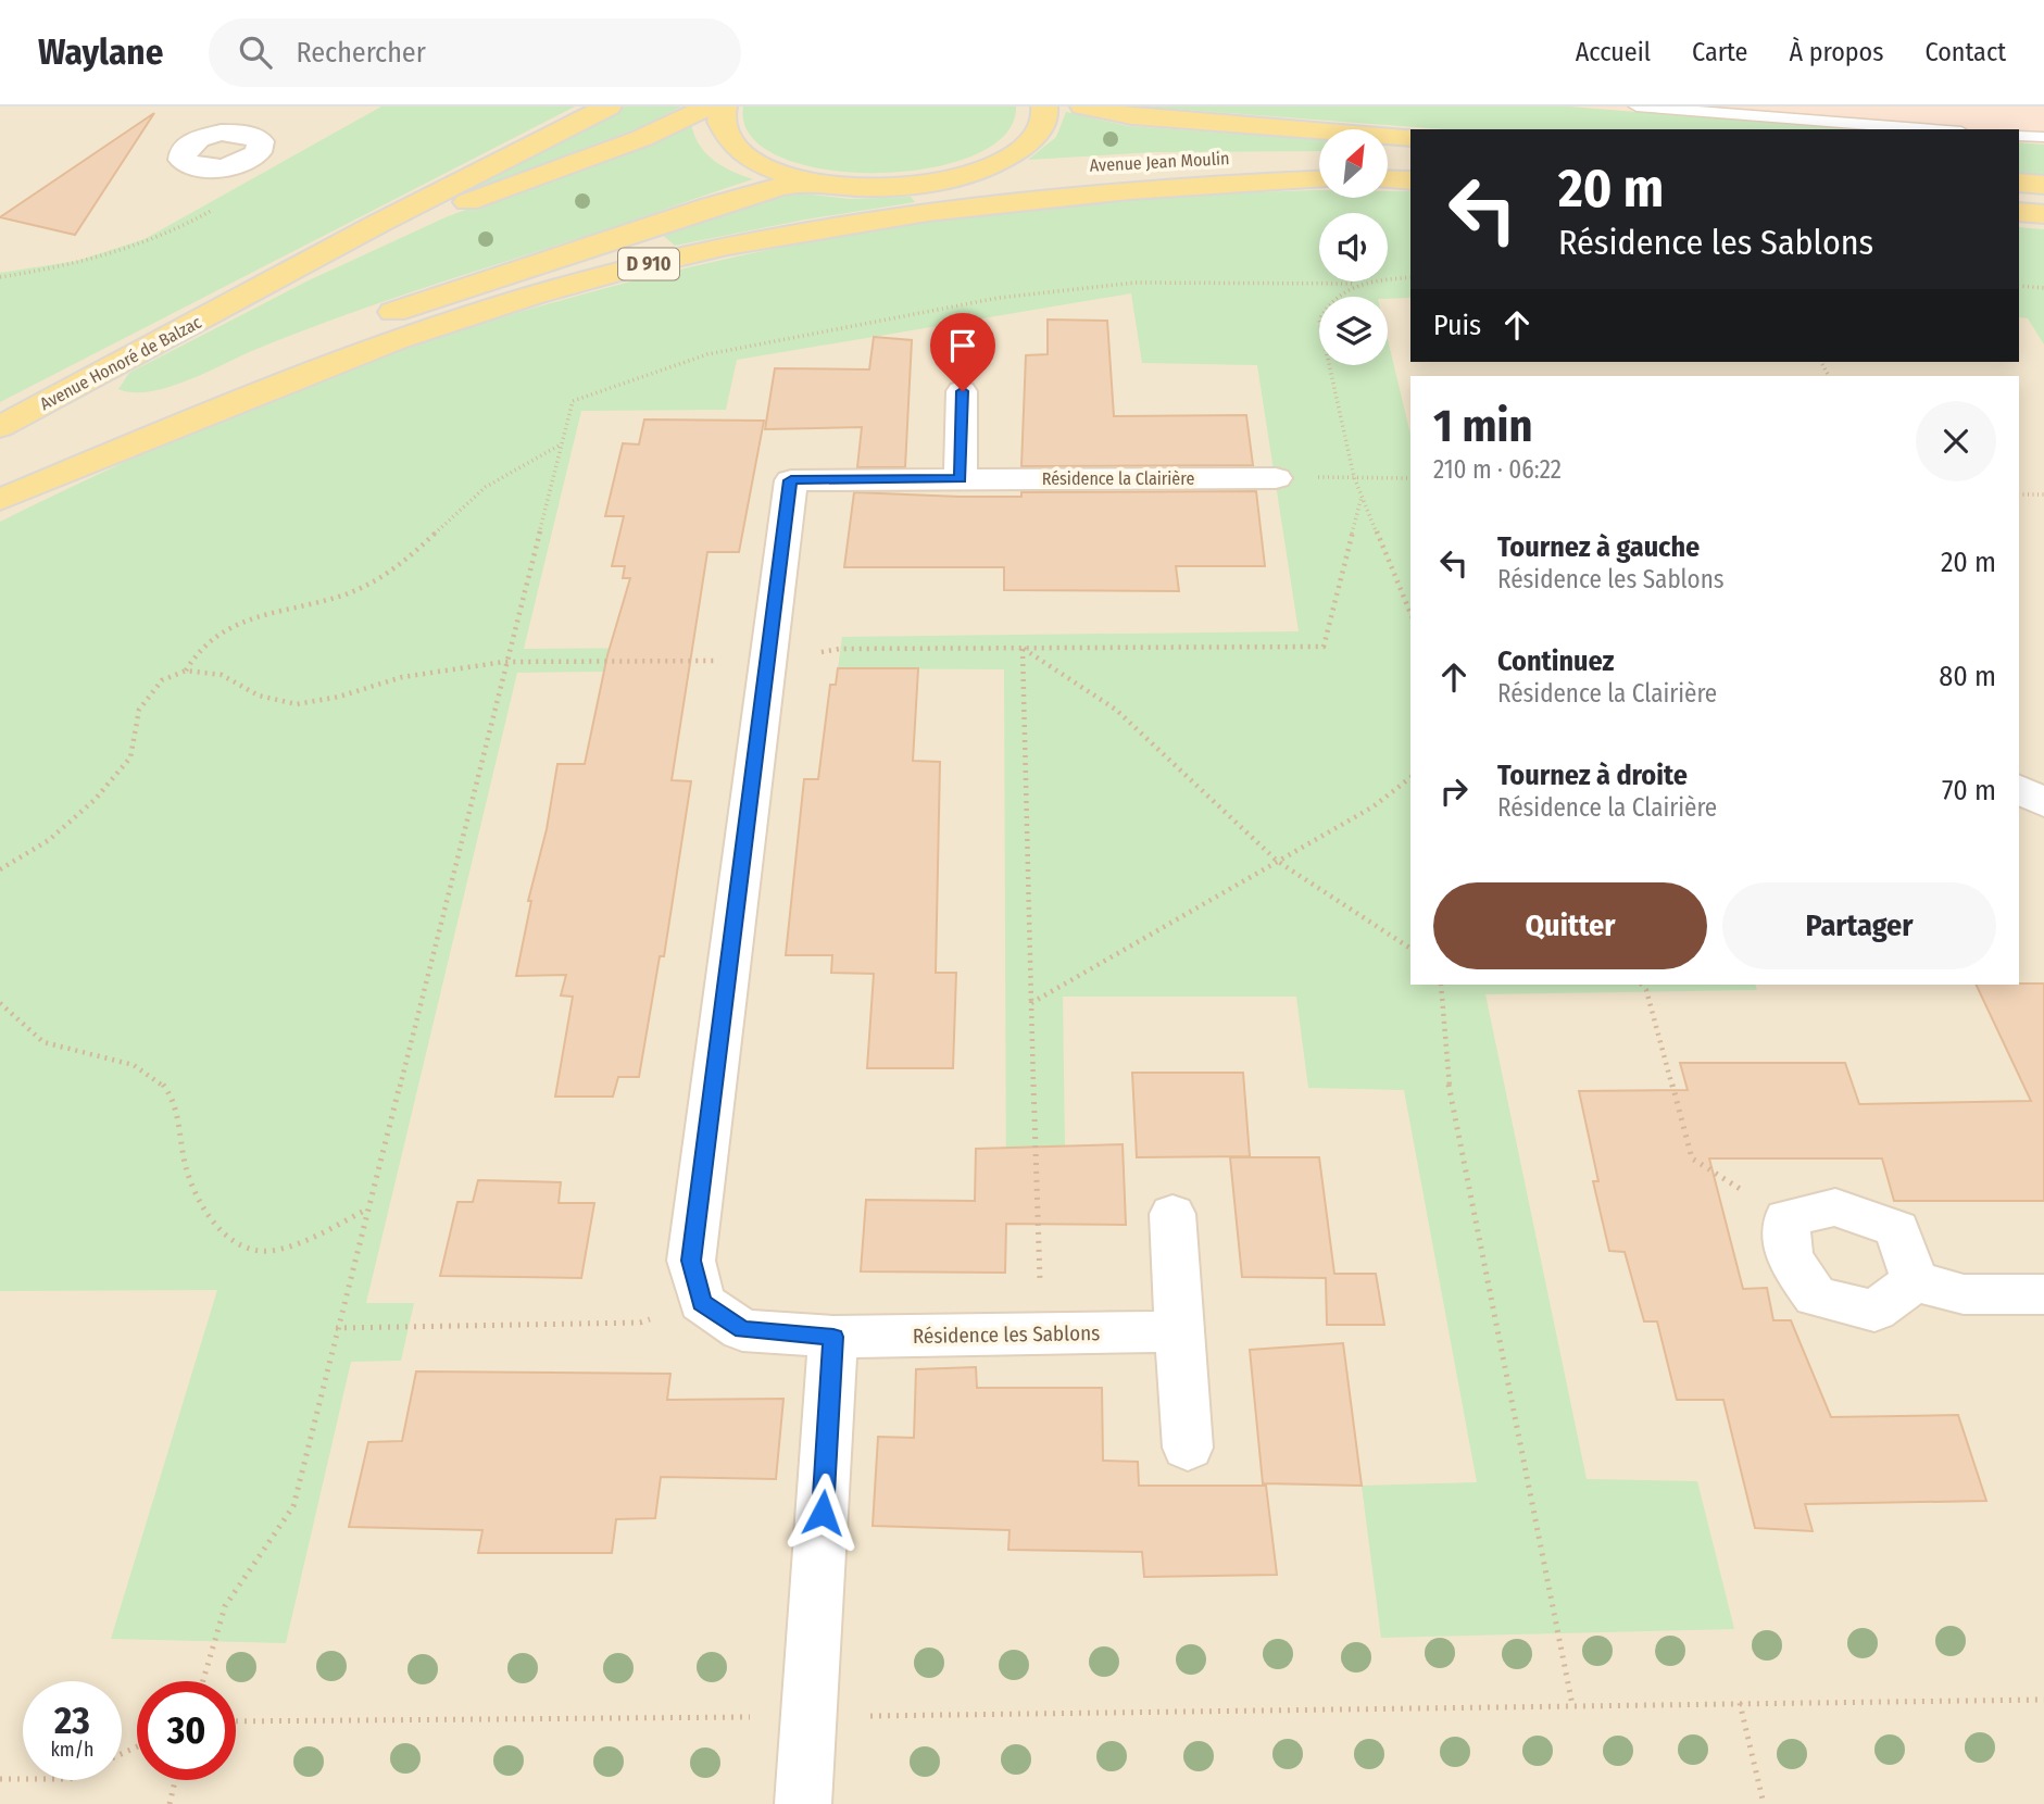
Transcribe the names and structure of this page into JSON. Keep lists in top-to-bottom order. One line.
{"streets":{"main road":["Avenue Jean Moulin","D 910","Avenue Honoré de Balzac"],"street":["Résidence la Clairière","Résidence les Sablons"]},"crossings":[["Résidence la Clairière","Résidence les Sablons"]],"north":"top right","page":{"header":"Waylane","search":"Rechercher","nav":["Accueil","Carte","À propos","Contact"],"turn":["20 m","Résidence les Sablons"],"then":"Puis","heading":["1 min","210 m · 06:22"],"list":[{"name":"Tournez à gauche","note":"Résidence les Sablons","value":"20 m"},{"name":"Continuez","note":"Résidence la Clairière","value":"80 m"},{"name":"Tournez à droite","note":"Résidence la Clairière","value":"70 m"}],"buttons":["Quitter","Partager"],"speed":"23 km/h","limit":"30"}}
